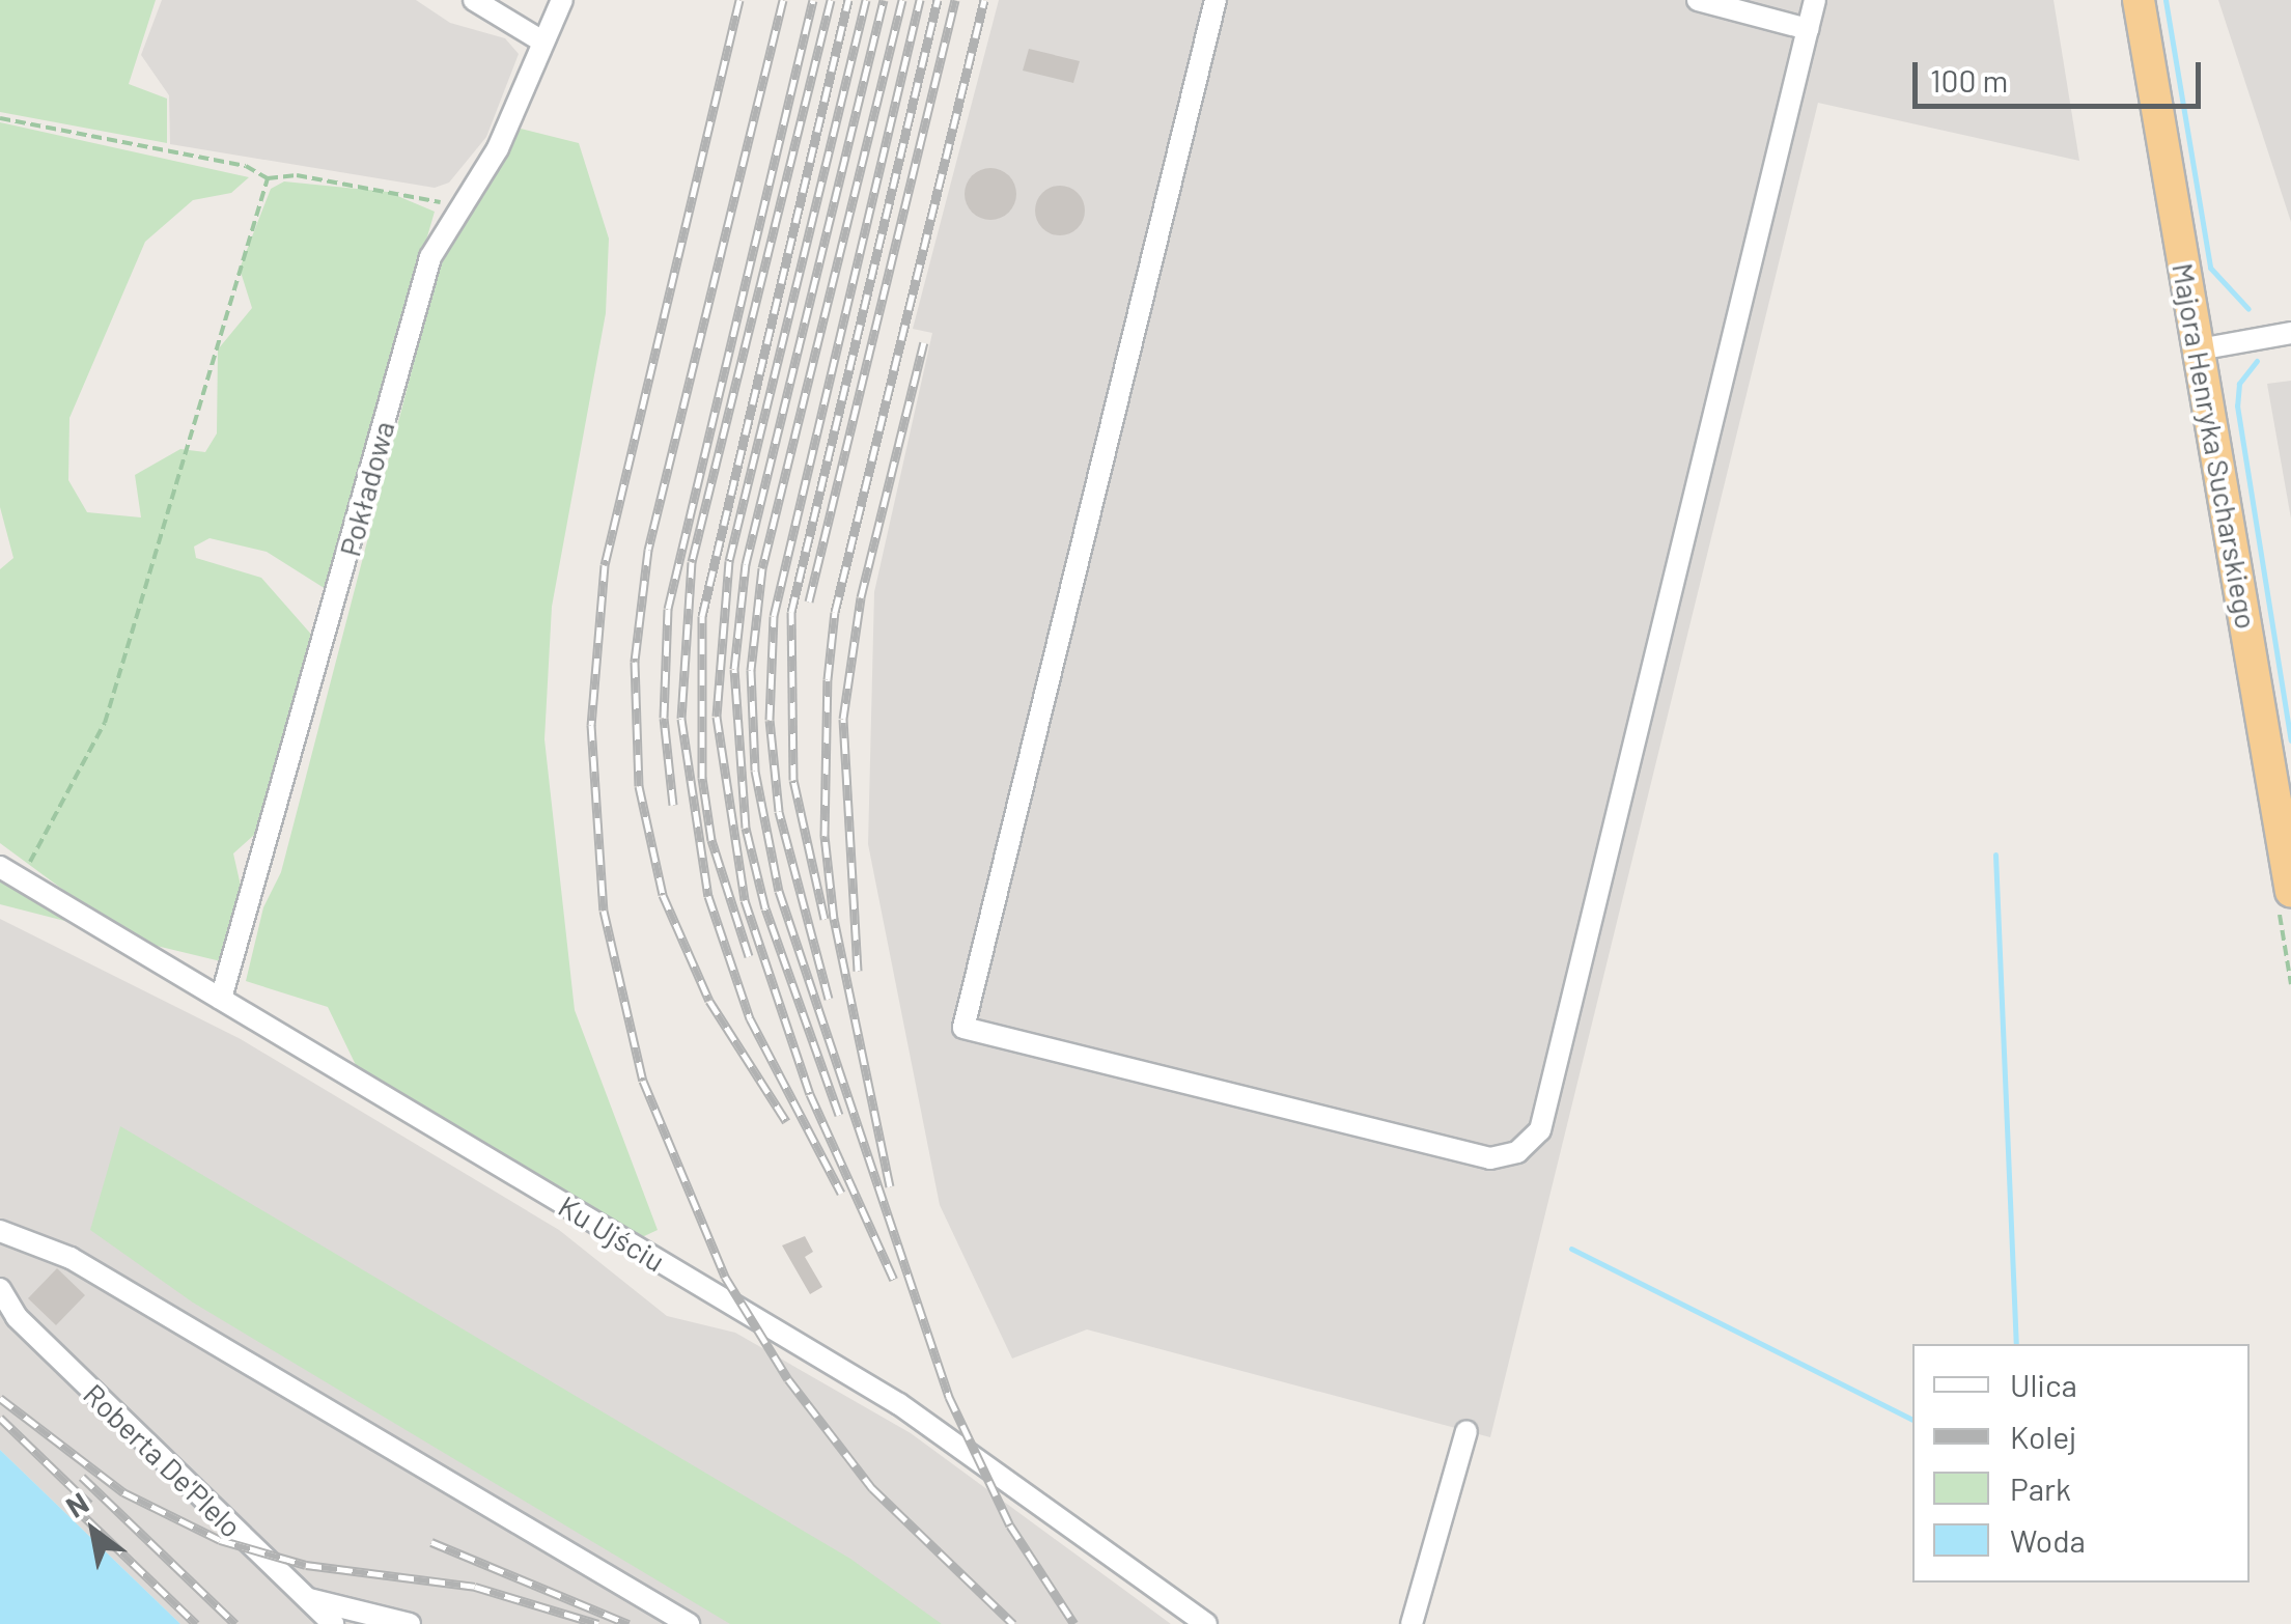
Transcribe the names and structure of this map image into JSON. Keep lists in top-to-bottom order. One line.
{"streets":{"highway":["Majora Henryka Sucharskiego"],"street":["Pokładowa","Ku Ujściu","Roberta De'Plelo"]},"crossings":[["Pokładowa","Ku Ujściu"]],"legend":["Ulica","Kolej","Park","Woda"],"scale_bar":"100 m","north":"top left"}
